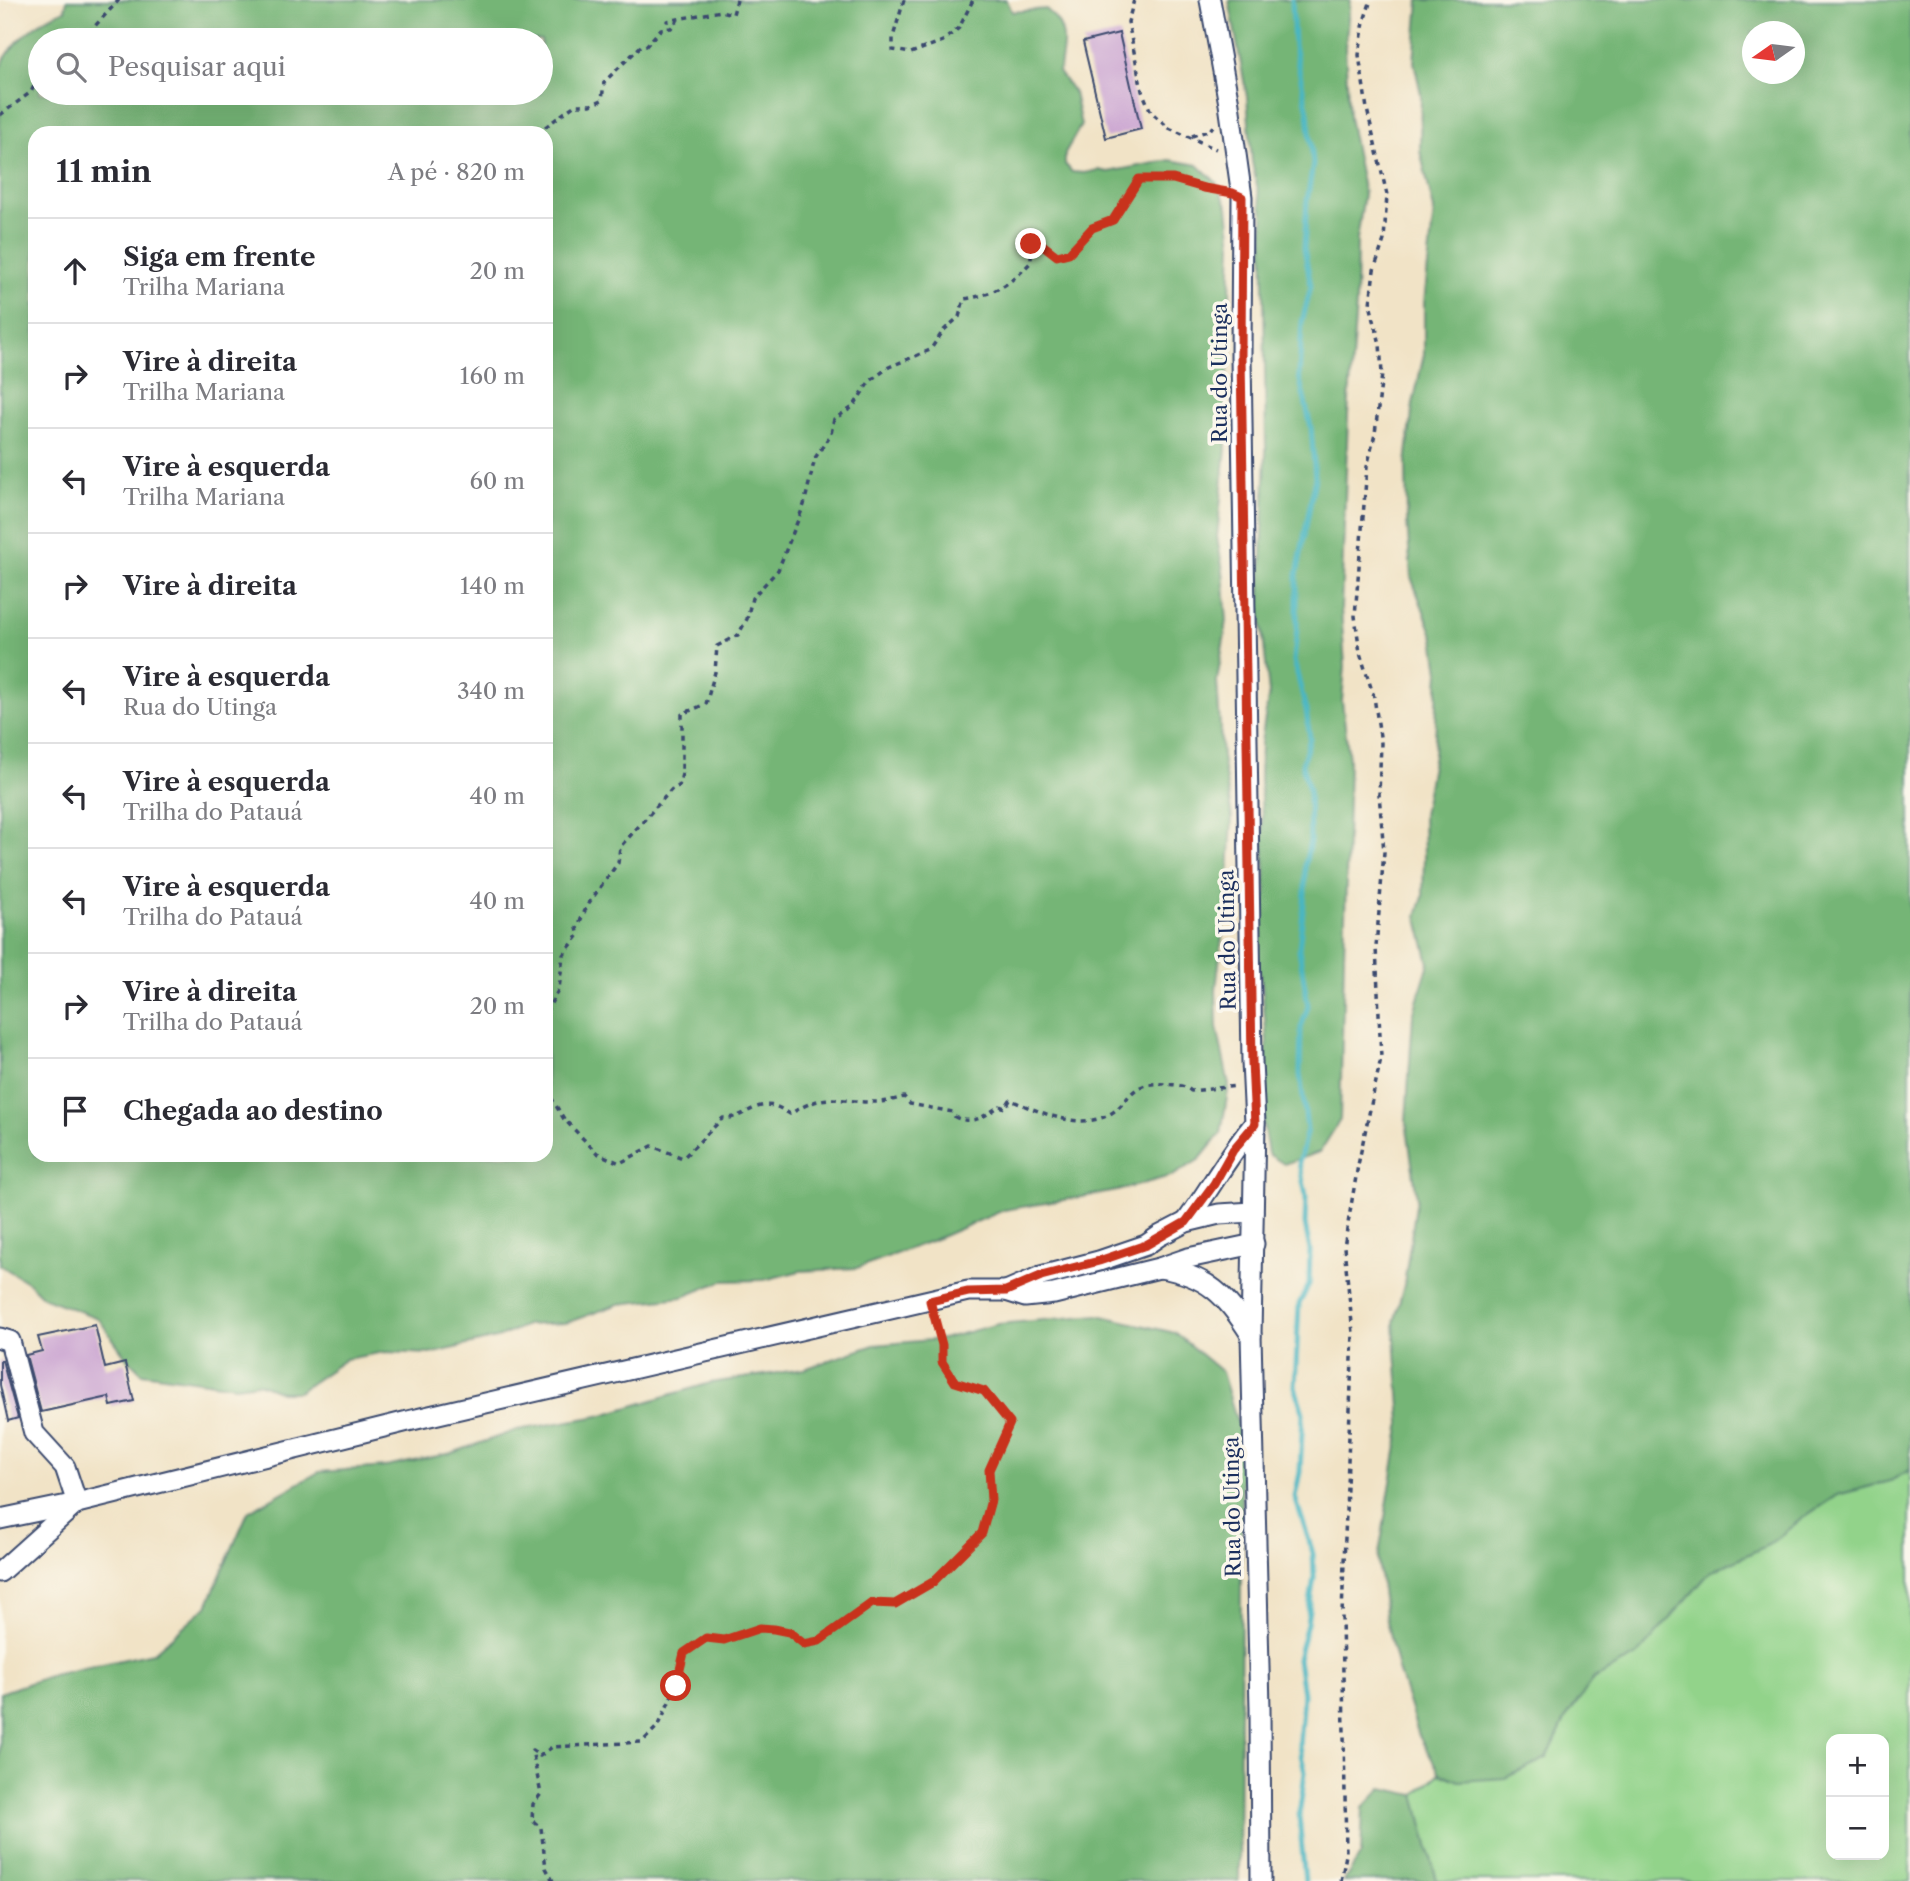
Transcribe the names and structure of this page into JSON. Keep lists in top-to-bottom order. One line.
{"streets":{"street":["Rua do Utinga"]},"north":"left","page":{"search":"Pesquisar aqui","heading":["11 min","A pé · 820 m"],"list":[["Siga em frente","Trilha Mariana","20 m"],["Vire à direita","Trilha Mariana","160 m"],["Vire à esquerda","Trilha Mariana","60 m"],["Vire à direita","140 m"],["Vire à esquerda","Rua do Utinga","340 m"],["Vire à esquerda","Trilha do Patauá","40 m"],["Vire à esquerda","Trilha do Patauá","40 m"],["Vire à direita","Trilha do Patauá","20 m"],"Chegada ao destino"],"map_buttons":["+","−"]}}
